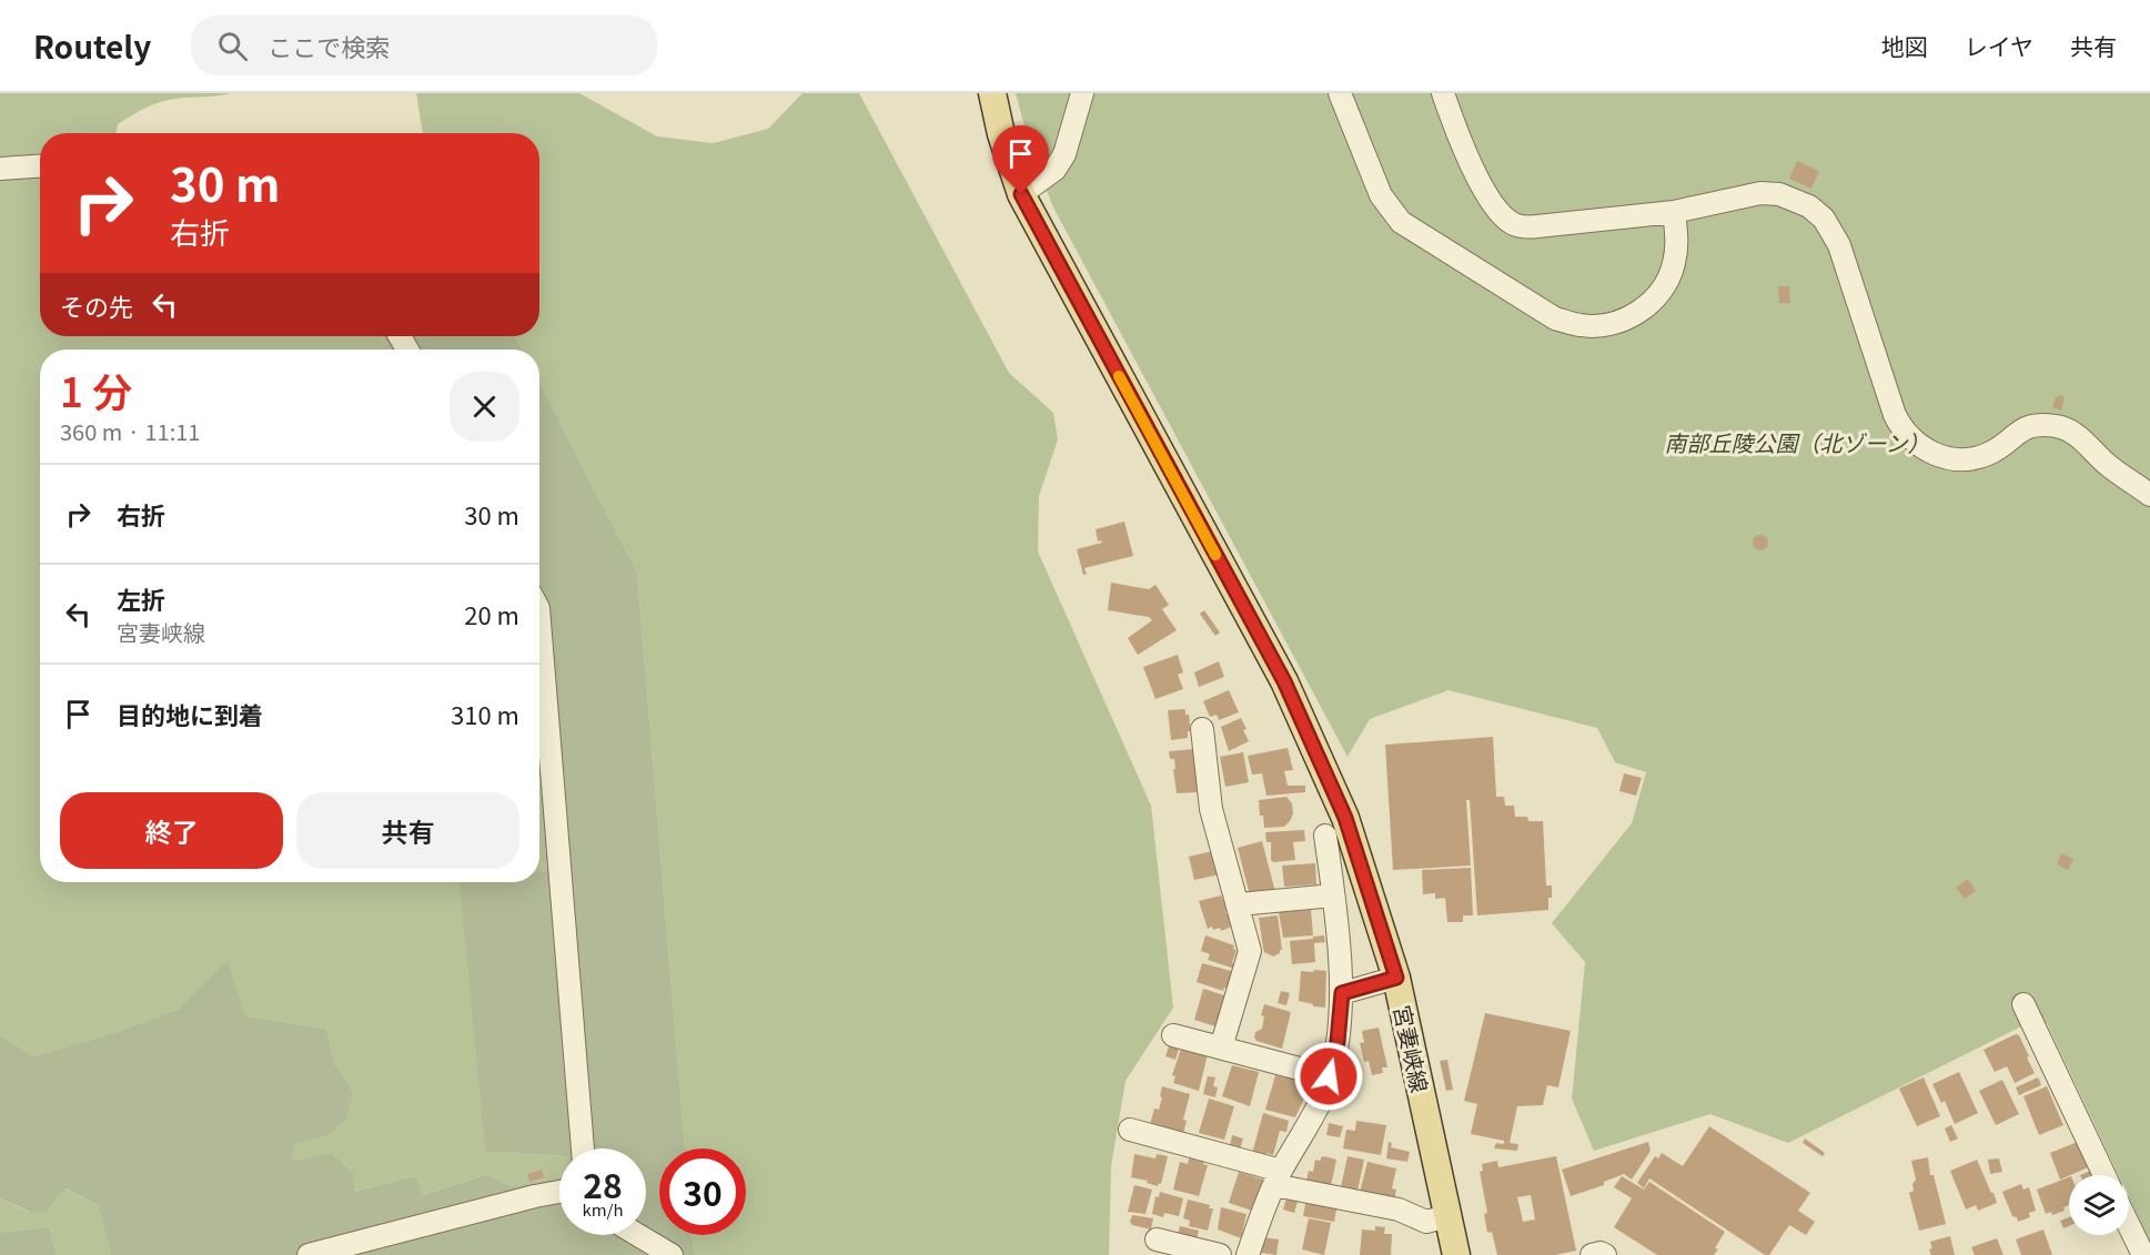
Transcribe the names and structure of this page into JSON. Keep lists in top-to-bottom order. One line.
{"streets":{"main road":["宮妻峡線"]},"parks":["南部丘陵公園（北ゾーン）"],"page":{"header":"Routely","search":"ここで検索","nav":["地図","レイヤ","共有"],"turn":["30 m","右折"],"then":"その先","heading":["1 分","360 m · 11:11"],"list":[{"name":"右折","value":"30 m"},{"name":"左折","note":"宮妻峡線","value":"20 m"},{"name":"目的地に到着","value":"310 m"}],"buttons":["終了","共有"],"speed":"28 km/h","limit":"30"}}
